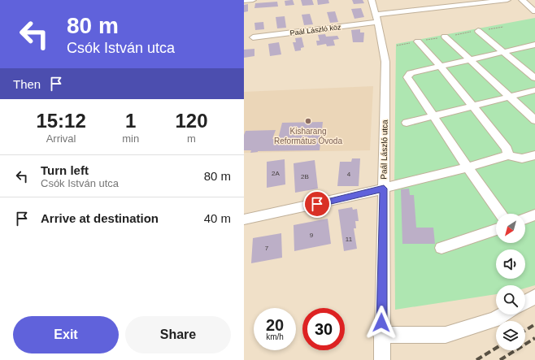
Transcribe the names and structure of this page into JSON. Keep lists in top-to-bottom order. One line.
{"streets":{"street":["Paál László köz","Paál László utca"]},"crossings":[["Paál László köz","Paál László utca"]],"places":["Kisharang Református Óvoda"],"house_numbers":["2A","4","2B","9","11","7"],"north":"bottom left","page":{"turn":["80 m","Csók István utca"],"then":"Then","eta":["15:12","Arrival","1","min","120","m"],"list":[{"name":"Turn left","note":"Csók István utca","value":"80 m"},{"name":"Arrive at destination","value":"40 m"}],"speed":"20 km/h","limit":"30","buttons":["Exit","Share"]}}
